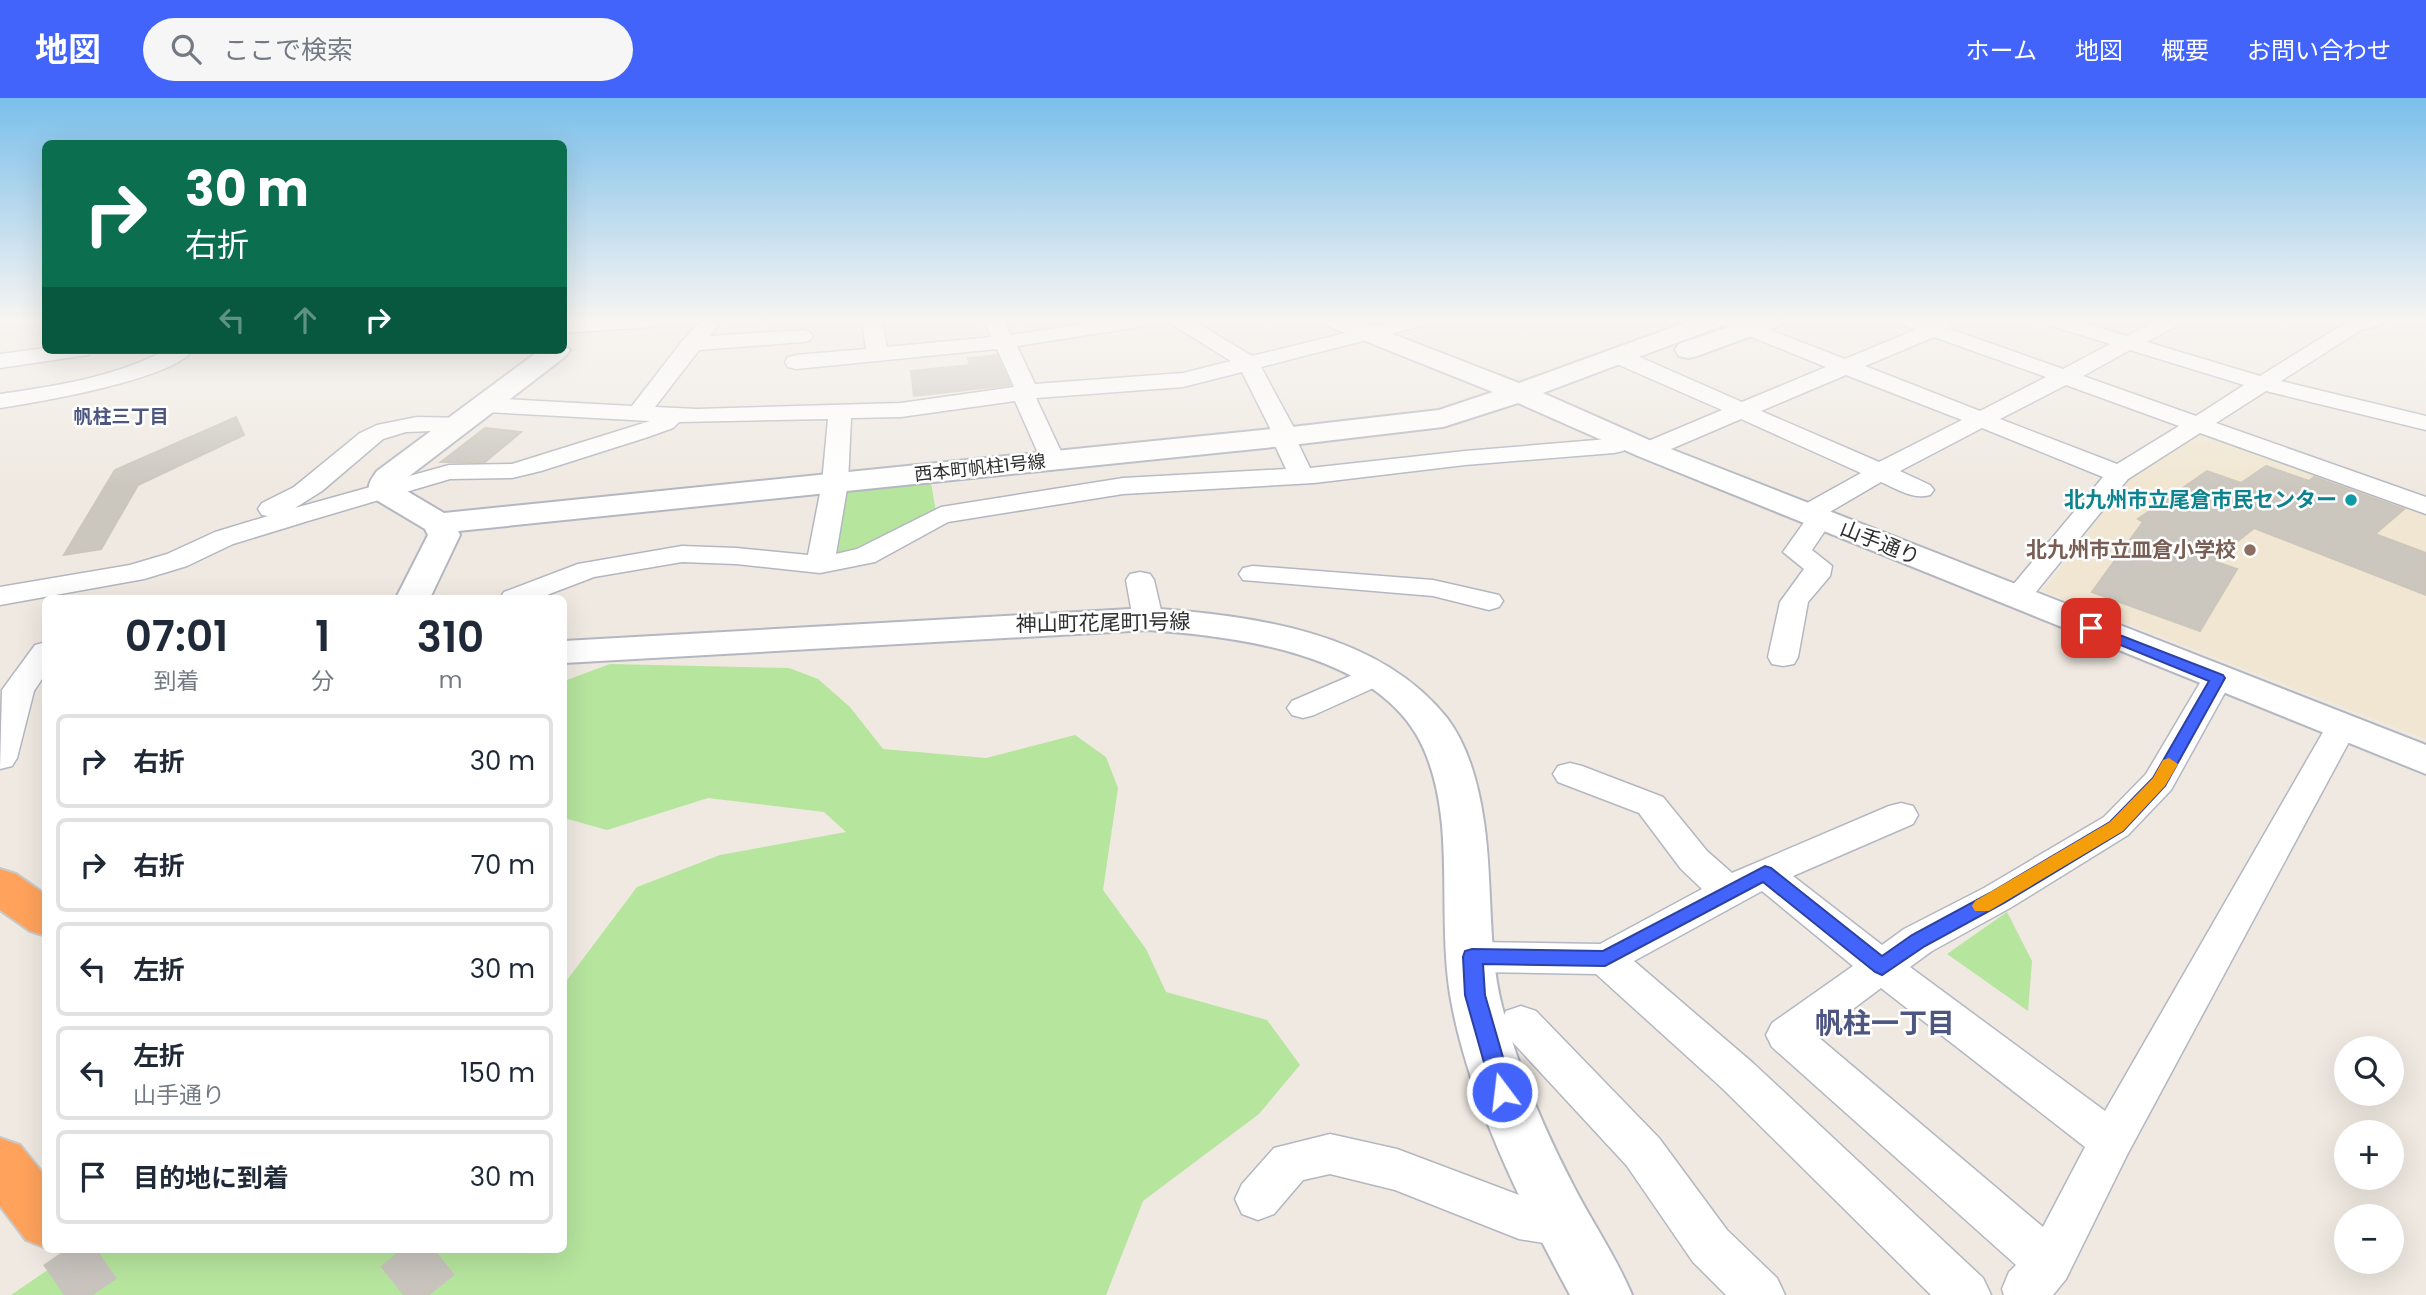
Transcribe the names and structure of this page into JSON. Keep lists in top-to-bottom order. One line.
{"streets":{"street":["西本町帆柱1号線","山手通り","神山町花尾町1号線"]},"crossings":[["西本町帆柱1号線","山手通り"]],"districts":["帆柱三丁目","帆柱一丁目"],"places":["北九州市立尾倉市民センター","北九州市立皿倉小学校"],"page":{"header":"地図","search":"ここで検索","nav":["ホーム","地図","概要","お問い合わせ"],"turn":["30 m","右折"],"eta":["07:01","到着","1","分","310","m"],"list":[{"name":"右折","value":"30 m"},{"name":"右折","value":"70 m"},{"name":"左折","value":"30 m"},{"name":"左折","note":"山手通り","value":"150 m"},{"name":"目的地に到着","value":"30 m"}],"map_buttons":["+","−"]}}
